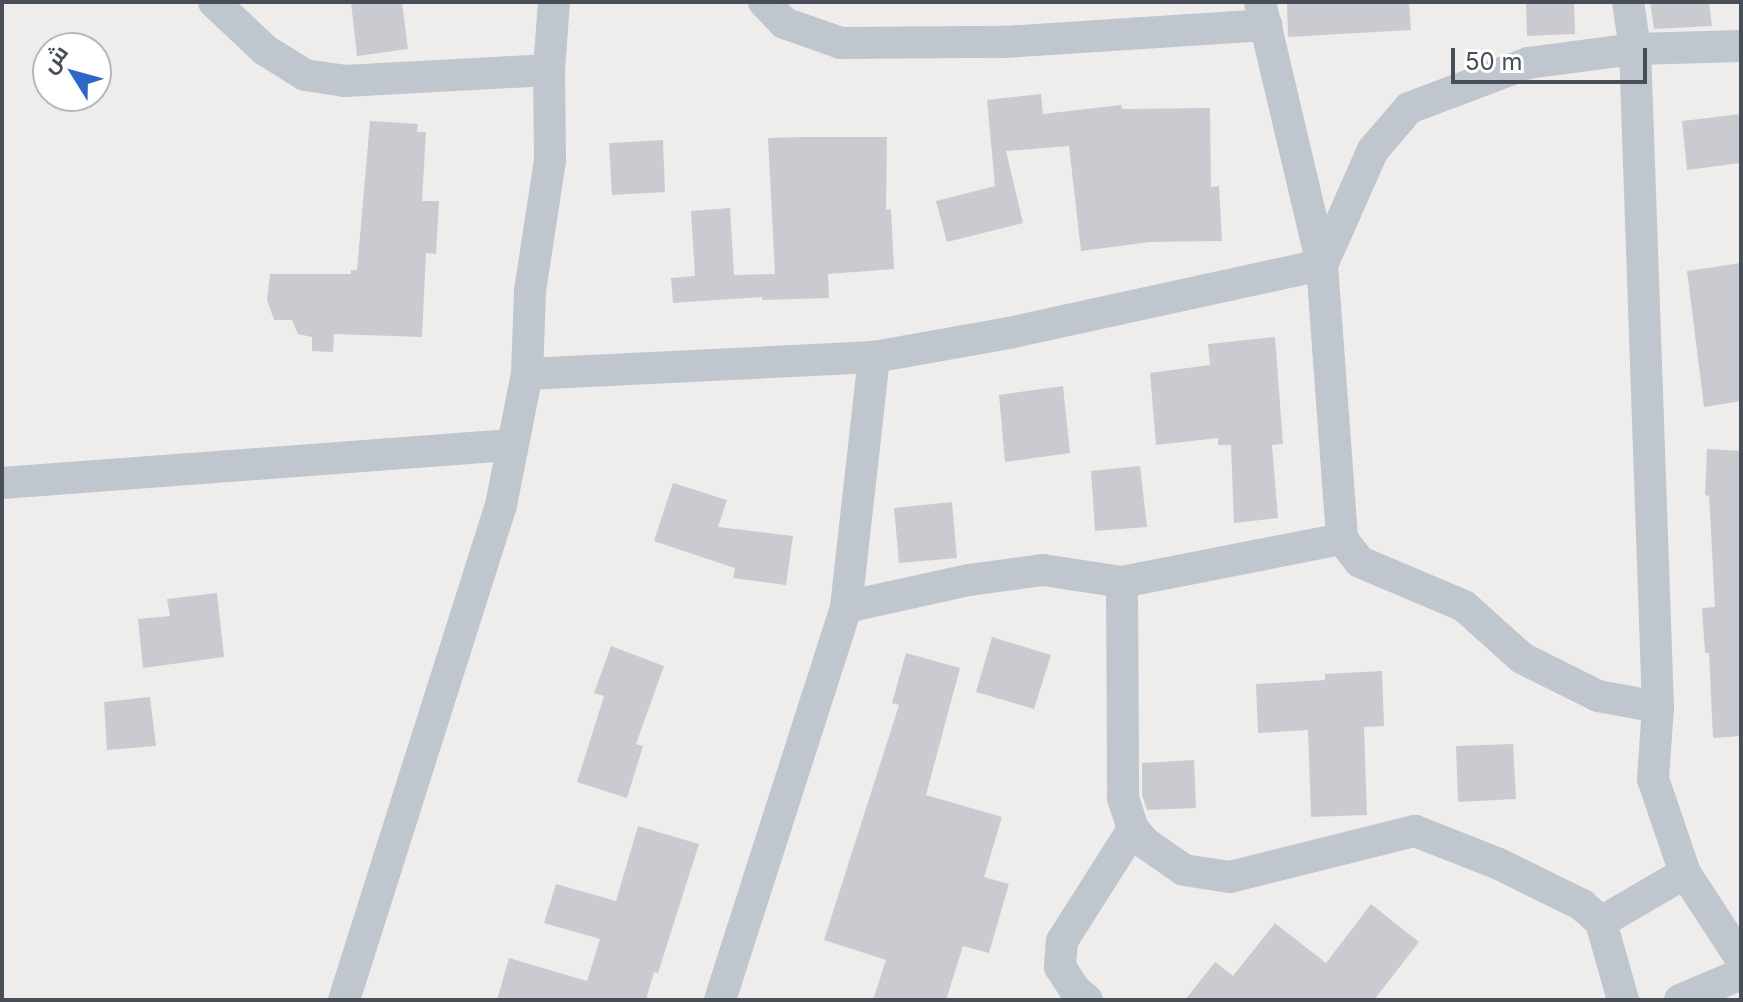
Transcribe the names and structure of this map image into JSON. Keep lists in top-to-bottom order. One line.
{"scale_bar":"50 m","north":"top left"}
